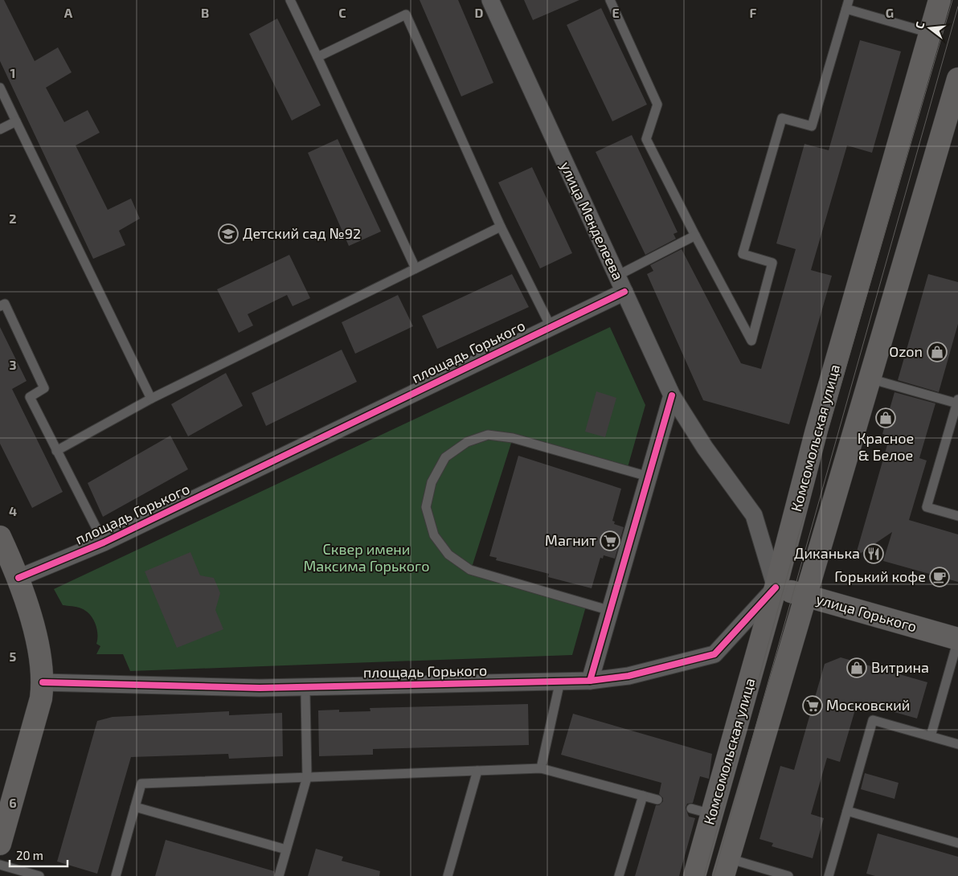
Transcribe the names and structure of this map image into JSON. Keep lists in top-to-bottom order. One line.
{"streets":{"main road":["Комсомольская улица","улица Горького"],"street":["улица Менделеева","площадь Горького"]},"crossings":[["улица Менделеева","площадь Горького"],["улица Менделеева","Комсомольская улица"],["улица Менделеева","улица Горького"],["площадь Горького","Комсомольская улица"],["площадь Горького","улица Горького"],["Комсомольская улица","улица Горького"]],"parks":["Сквер имени Максима Горького"],"places":{"school or university":["Детский сад №92"],"shop":["Ozon","Красное & Белое","Витрина"],"supermarket":["Магнит","Московский"],"restaurant":["Диканька"],"cafe":["Горький кофе"]},"scale_bar":"20 m","north":"left","grid":{"columns":["A","B","C","D","E","F","G"],"rows":["1","2","3","4","5","6"]}}
